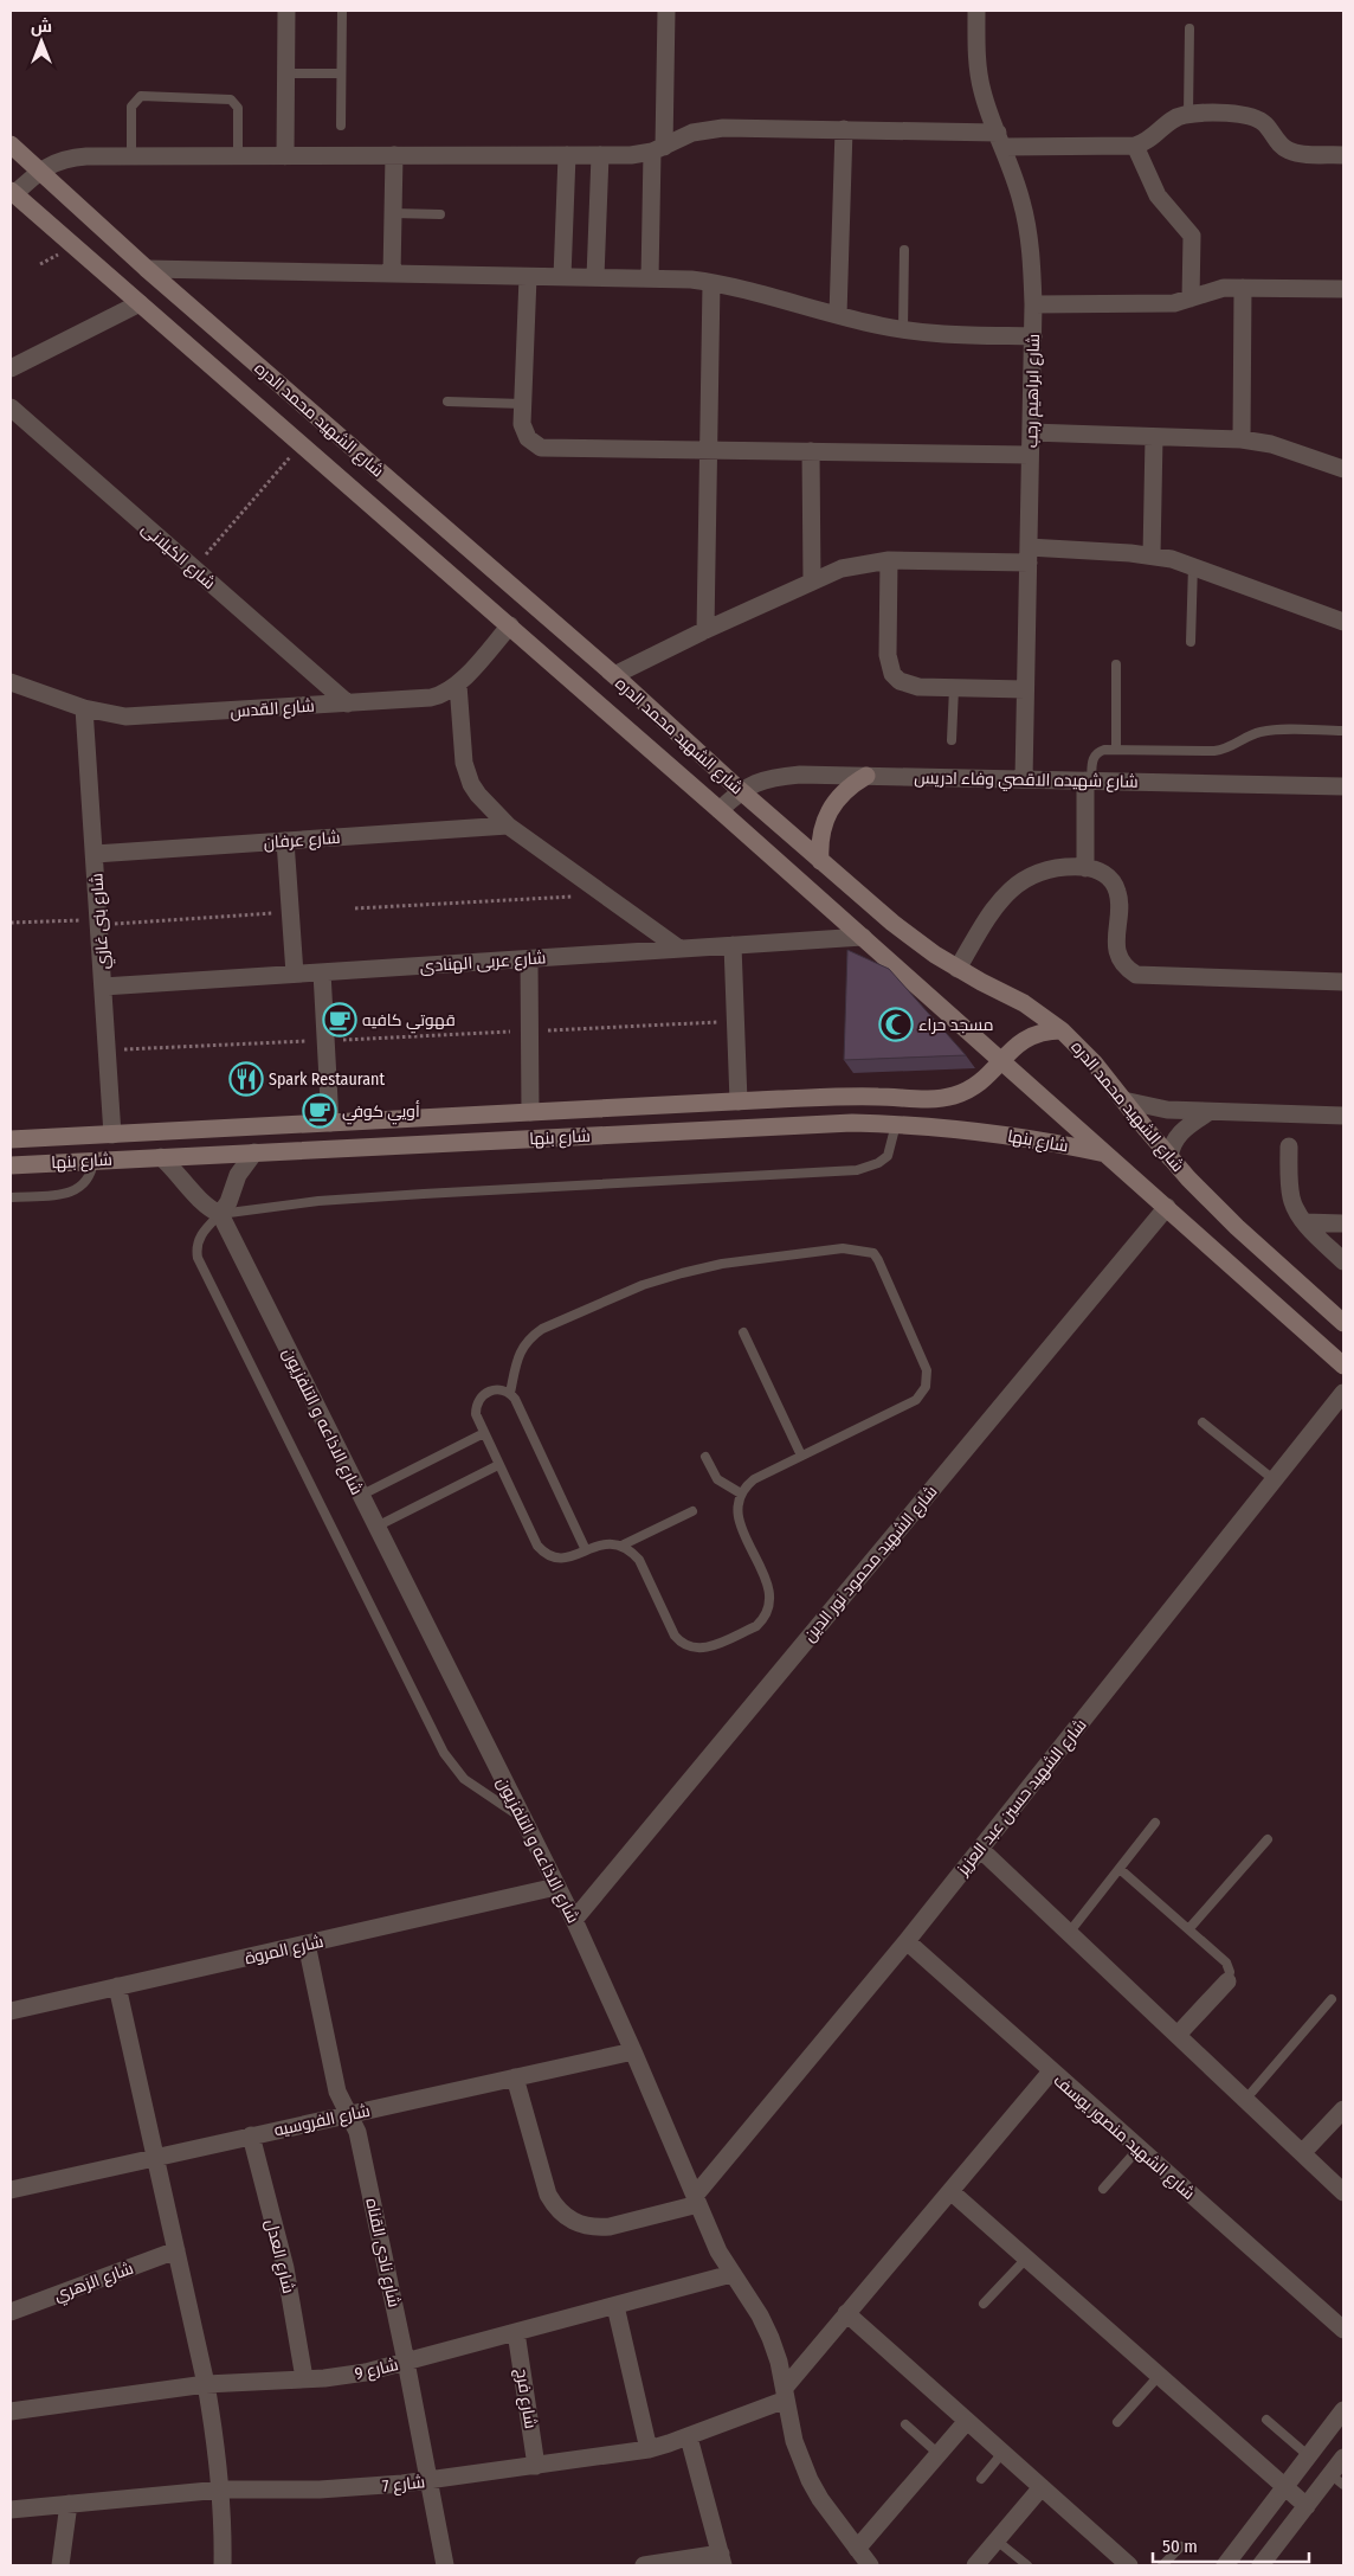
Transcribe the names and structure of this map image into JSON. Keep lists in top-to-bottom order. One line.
{"streets":{"main road":["شارع الشهيد محمد الدره","شارع بنها"],"street":["شارع ابراهيم رجب","شارع الكيلانى","شارع القدس","شارع شهيده الاقصي وفاء ادريس","شارع عرفان","شارع بنى غازي","شارع عربى الهنادى","شارع الاذاعه و التلفزيون","شارع الشهيد محمود نور الدين","شارع الشهيد حسين عبد العزيز","شارع المروة","شارع الفروسيه","شارع الشهيد منصور يوسف","شارع نادى القناه","شارع العدل","شارع الزهري","شارع 9","شارع فرج","شارع 7"]},"crossings":[["شارع ابراهيم رجب","شارع شهيده الاقصي وفاء ادريس"],["شارع الشهيد محمد الدره","شارع القدس"],["شارع الشهيد محمد الدره","شارع شهيده الاقصي وفاء ادريس"],["شارع الشهيد محمد الدره","شارع عربى الهنادى"],["شارع الشهيد محمد الدره","شارع بنها"],["شارع الشهيد محمد الدره","شارع الشهيد محمود نور الدين"],["شارع الكيلانى","شارع القدس"],["شارع القدس","شارع بنى غازي"],["شارع عرفان","شارع بنى غازي"],["شارع بنى غازي","شارع عربى الهنادى"],["شارع بنى غازي","شارع بنها"],["شارع بنها","شارع الاذاعه و التلفزيون"],["شارع الاذاعه و التلفزيون","شارع الشهيد محمود نور الدين"],["شارع الاذاعه و التلفزيون","شارع الشهيد حسين عبد العزيز"],["شارع الاذاعه و التلفزيون","شارع المروة"],["شارع الاذاعه و التلفزيون","شارع الفروسيه"],["شارع الاذاعه و التلفزيون","شارع 9"],["شارع الاذاعه و التلفزيون","شارع 7"],["شارع الشهيد حسين عبد العزيز","شارع الشهيد منصور يوسف"],["شارع المروة","شارع نادى القناه"],["شارع الفروسيه","شارع نادى القناه"],["شارع الفروسيه","شارع العدل"],["شارع نادى القناه","شارع 9"],["شارع نادى القناه","شارع 7"],["شارع العدل","شارع 9"],["شارع 9","شارع فرج"],["شارع فرج","شارع 7"]],"places":{"cafe":["قهوتي كافيه","أويي كوفي"],"mosque":["مسجد حراء"],"restaurant":["Spark Restaurant"]},"scale_bar":"50 m","north":"top"}
